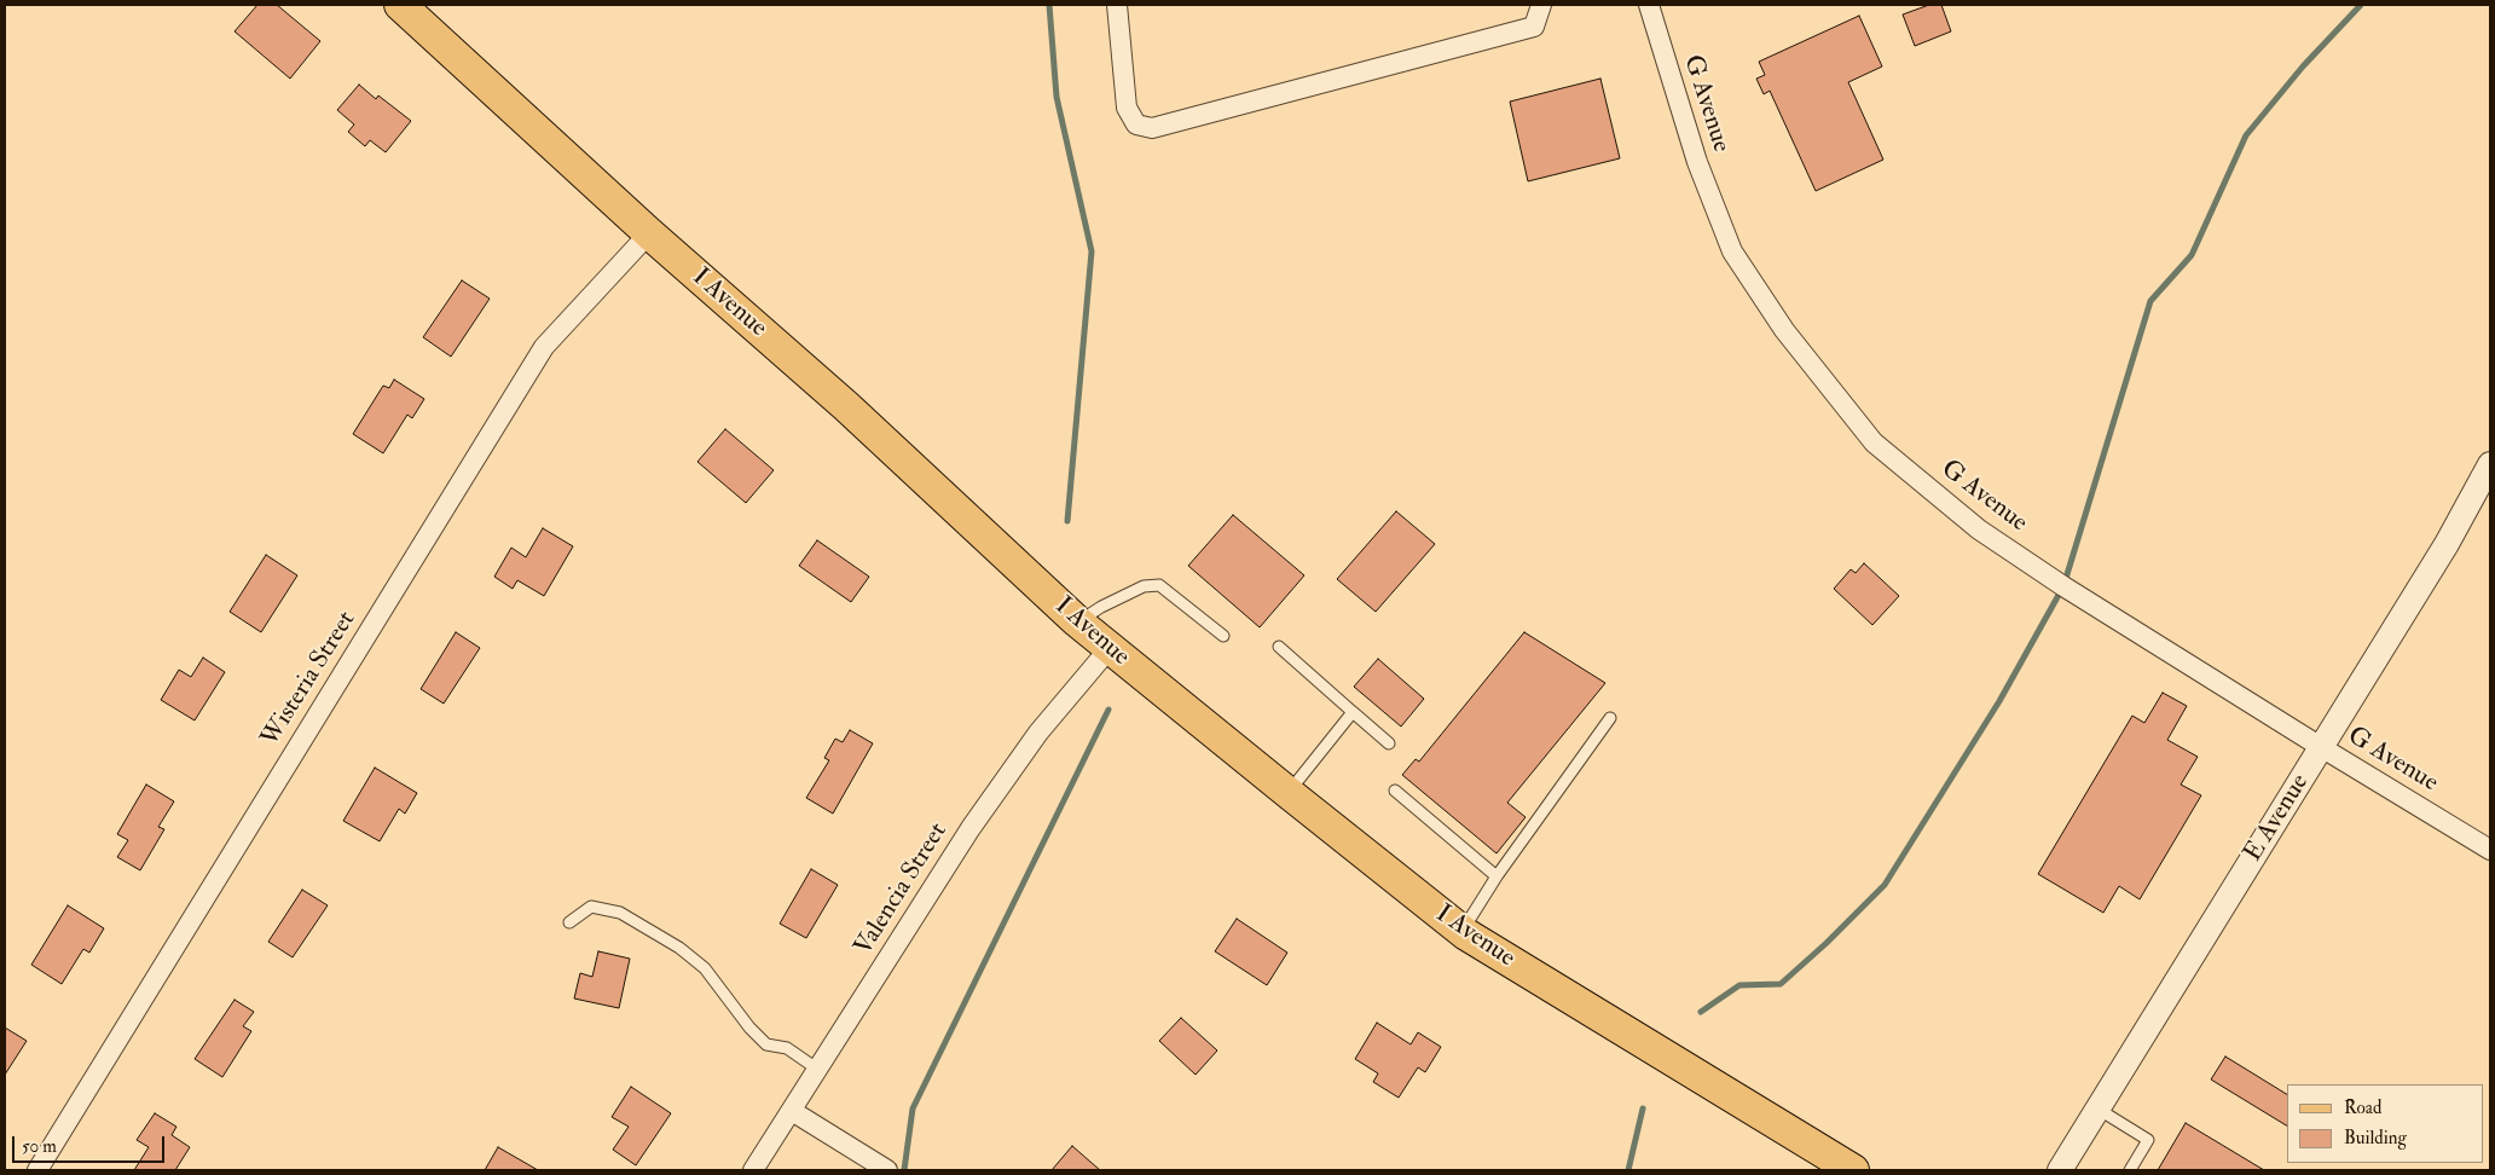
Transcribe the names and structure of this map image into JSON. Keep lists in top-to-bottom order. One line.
{"streets":{"main road":["I Avenue"],"street":["G Avenue","Wisteria Street","E Avenue","Valencia Street"]},"crossings":[["G Avenue","E Avenue"],["I Avenue","Wisteria Street"],["I Avenue","Valencia Street"]],"legend":["Road","Building"],"scale_bar":"50 m"}
